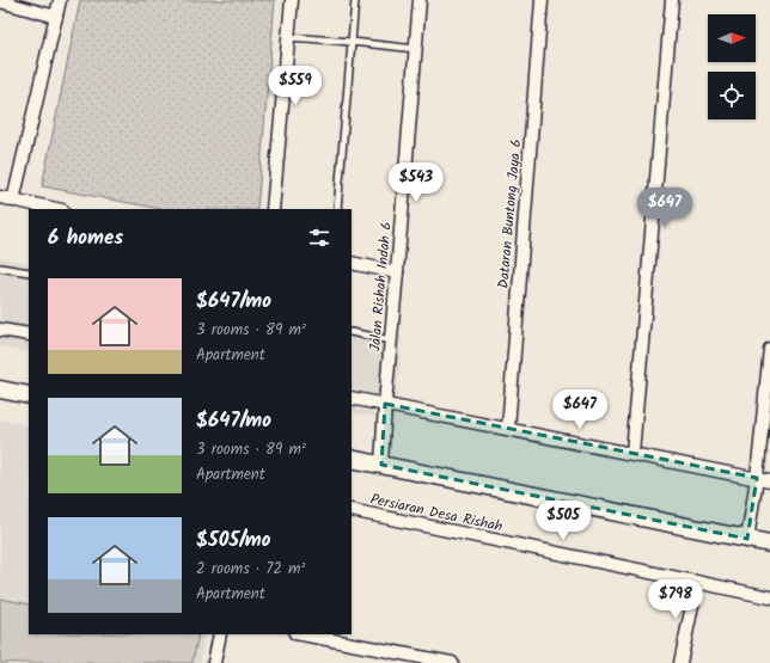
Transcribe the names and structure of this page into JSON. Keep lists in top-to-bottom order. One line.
{"streets":{"street":["Dataran Buntong Jaya 6","Jalan Rishah Indah 6","Persiaran Desa Rishah"]},"north":"right","page":{"price":["$559","$543","$647","$647","$505","$798"],"heading":"6 homes","list":[{"name":"$647/mo","note":"3 rooms · 89 m² · Apartment"},{"name":"$647/mo","note":"3 rooms · 89 m² · Apartment"},{"name":"$505/mo","note":"2 rooms · 72 m² · Apartment"}]}}
